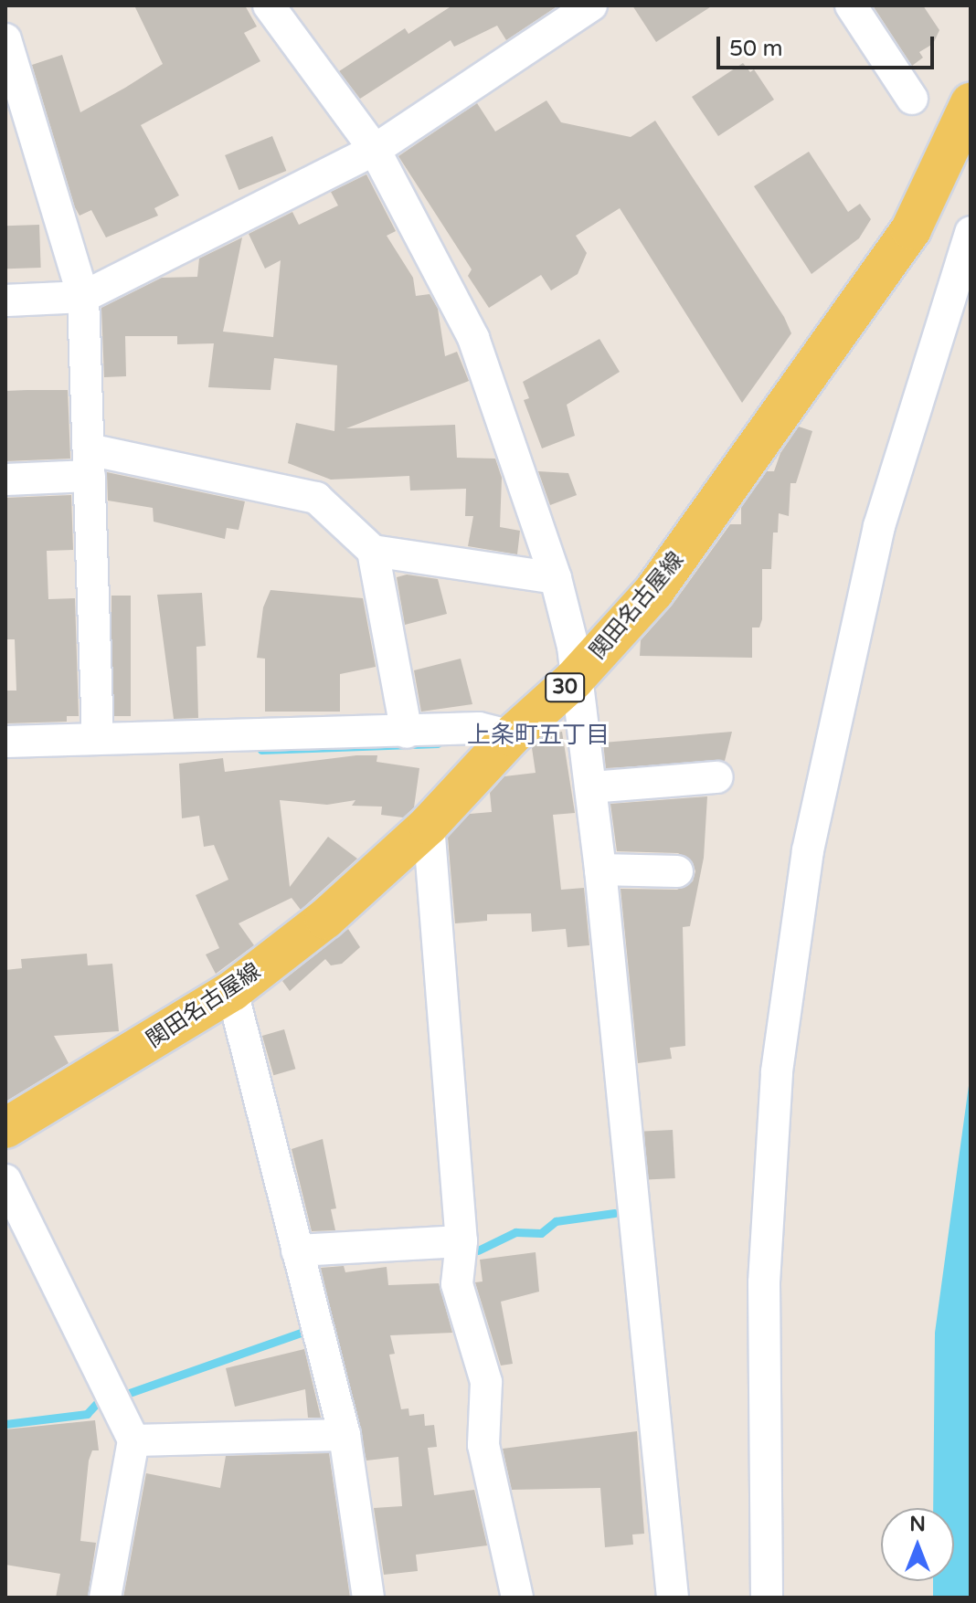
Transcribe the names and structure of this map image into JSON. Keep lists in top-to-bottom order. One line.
{"streets":{"main road":["関田名古屋線","30"]},"districts":["上条町五丁目"],"scale_bar":"50 m","north":"top"}
